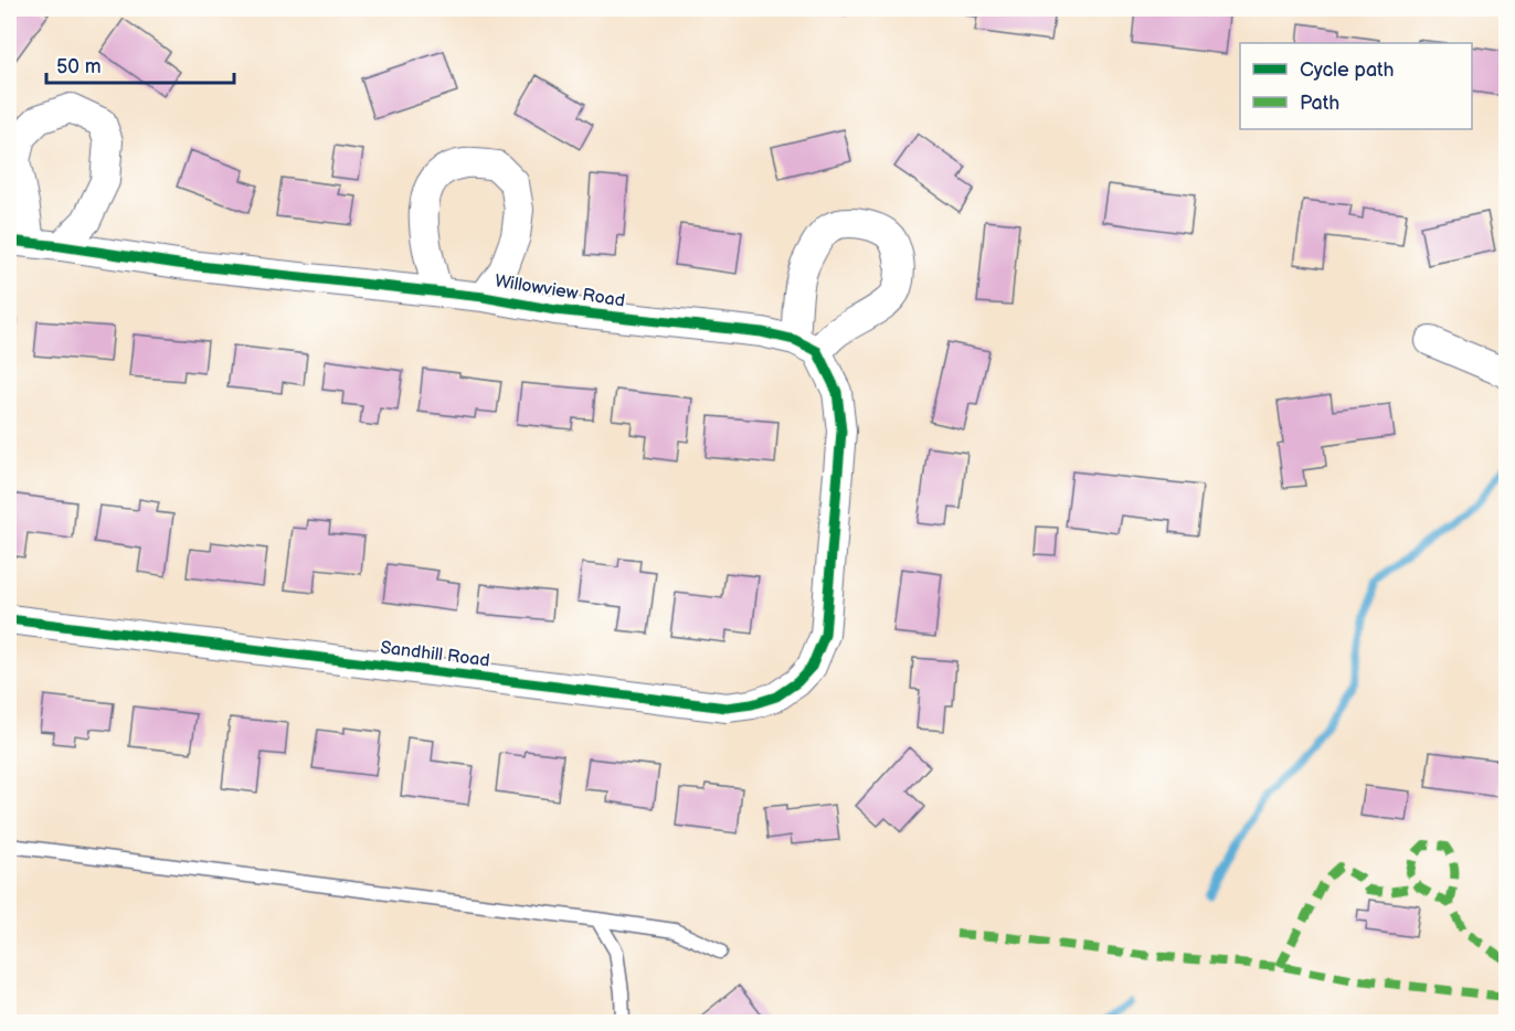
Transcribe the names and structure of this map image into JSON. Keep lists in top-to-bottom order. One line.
{"streets":{"street":["Willowview Road","Sandhill Road"]},"crossings":[["Willowview Road","Sandhill Road"]],"legend":["Cycle path","Path"],"scale_bar":"50 m"}
